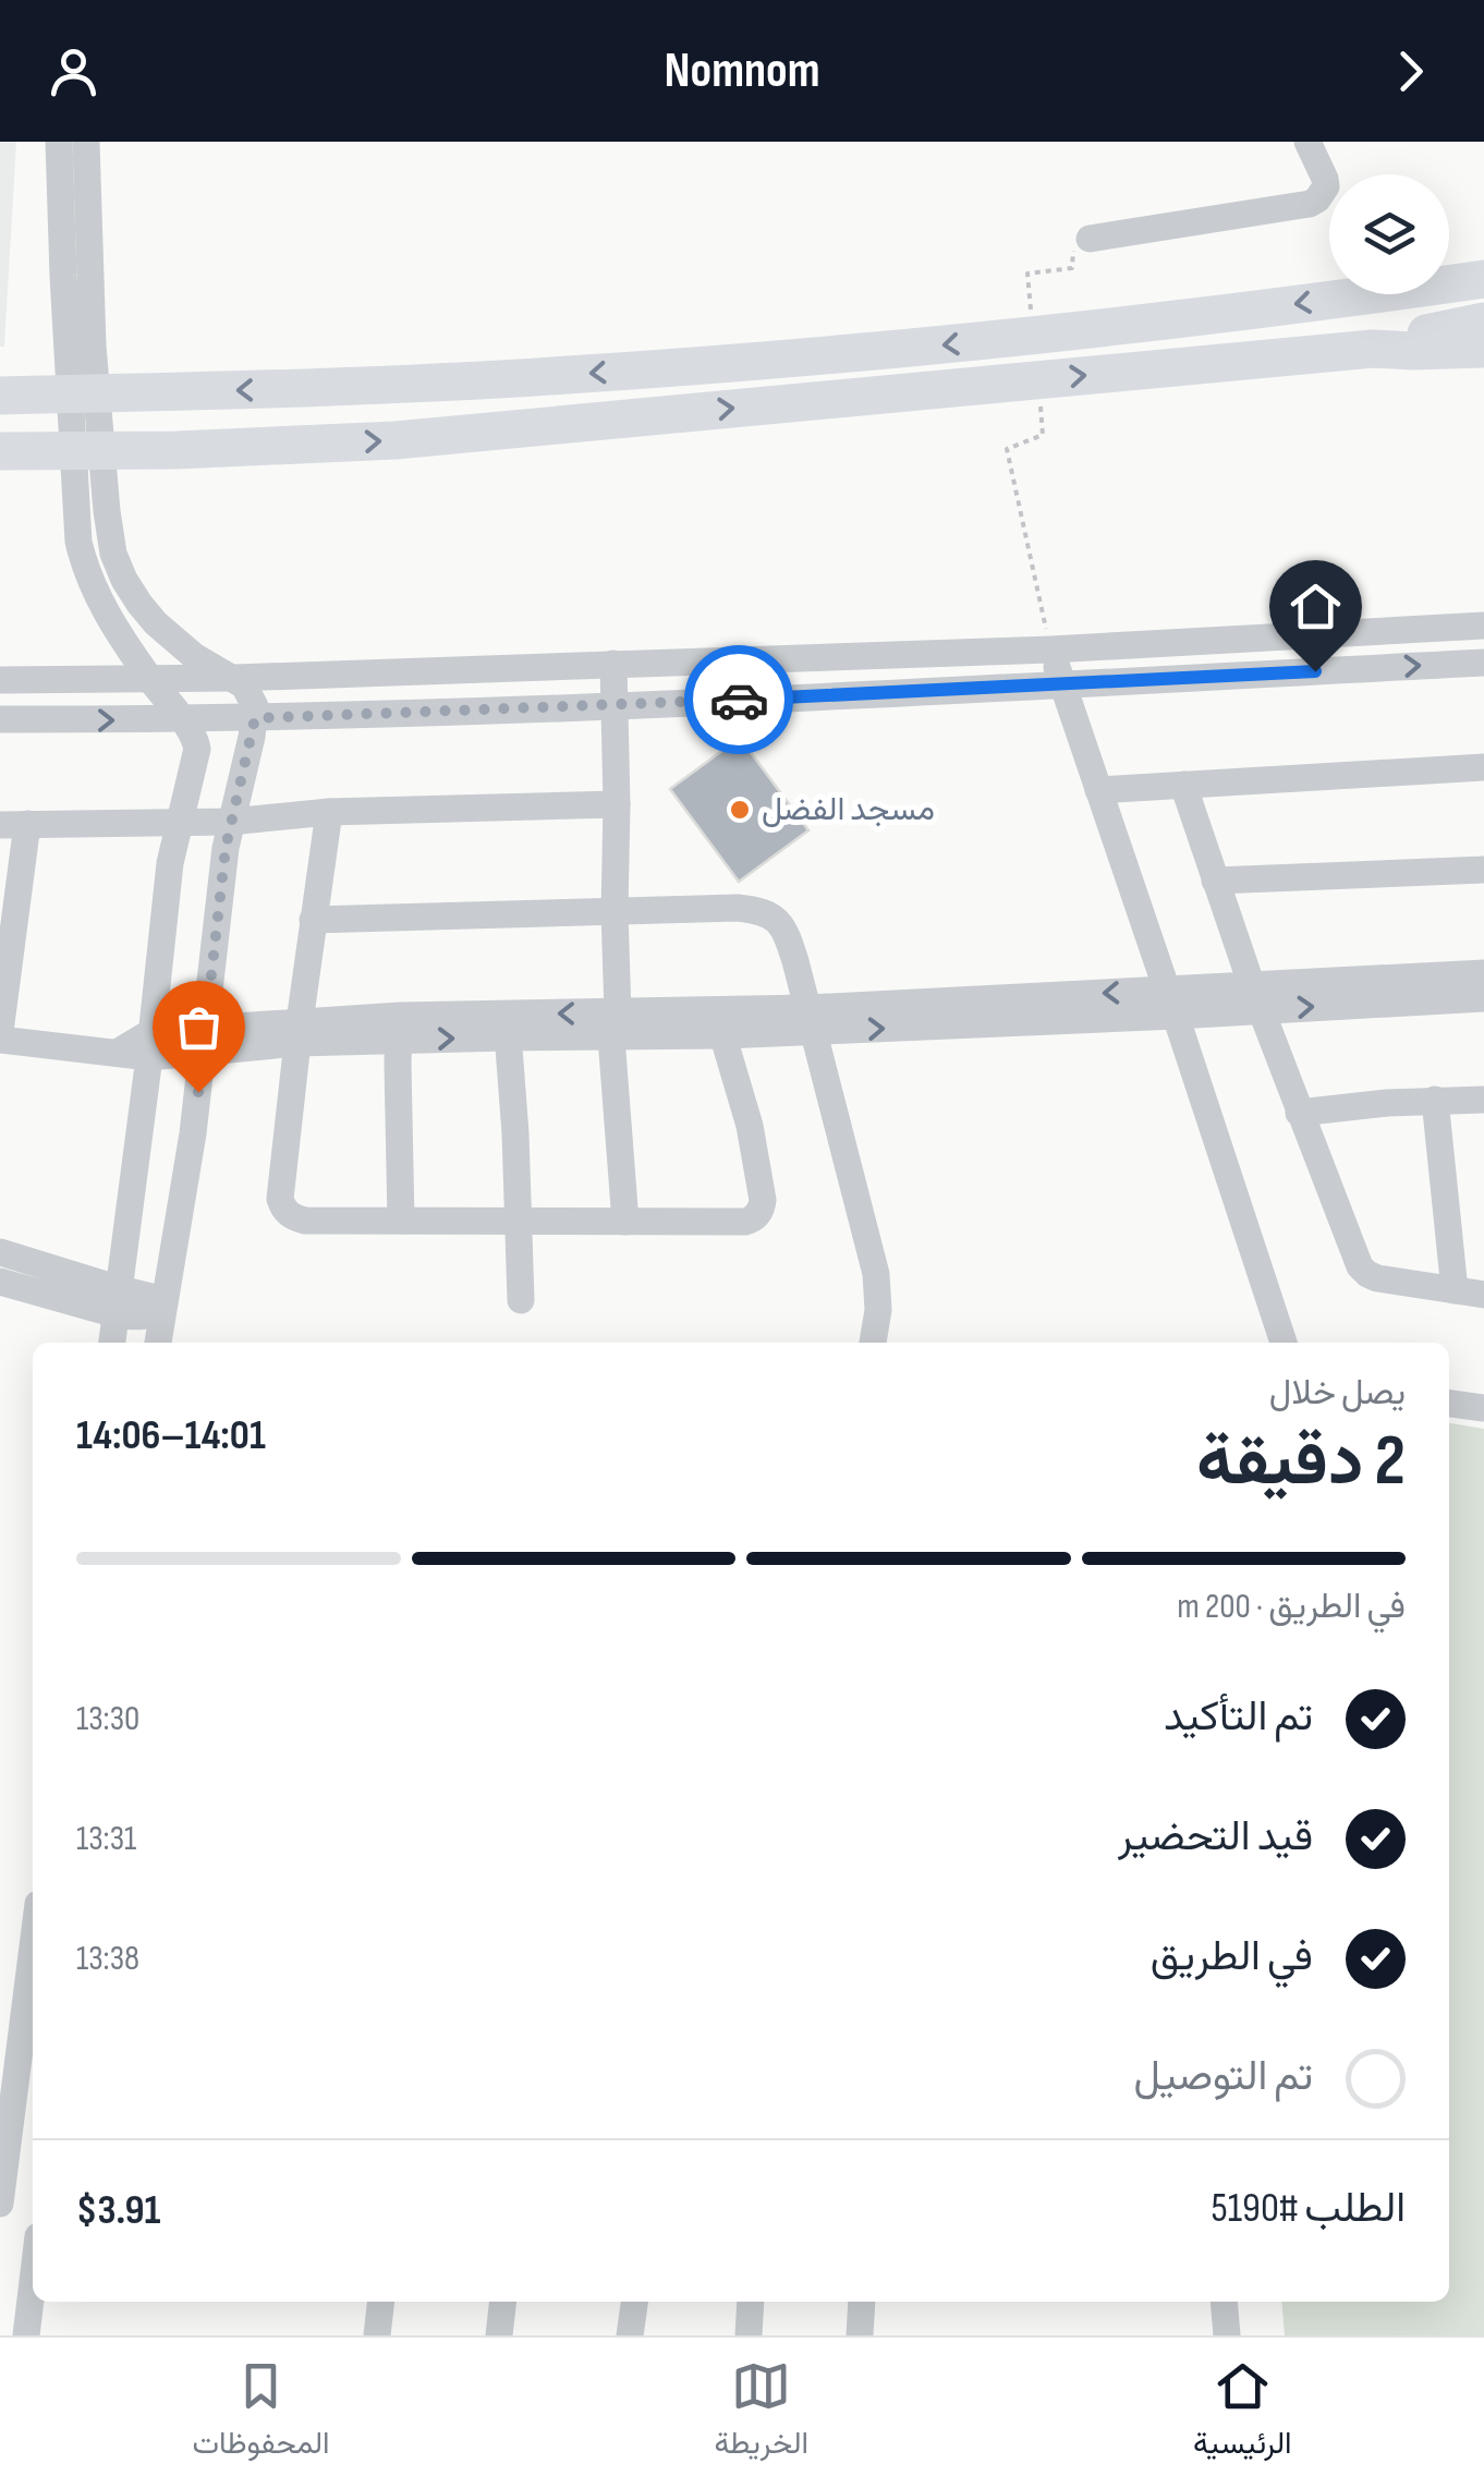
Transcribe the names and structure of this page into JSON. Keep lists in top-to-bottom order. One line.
{"places":["مسجد الفضل"],"page":{"header":"Nomnom","heading":["2 دقيقة","يصل خلال","14:01–14:06"],"panel":["الطلب #5190","$3.91"],"bar":"في الطريق · 200 m","list":[["تم التأكيد","13:30"],["قيد التحضير","13:31"],["في الطريق","13:38"],"تم التوصيل"],"tabs":["الرئيسية","الخريطة","المحفوظات"]}}
